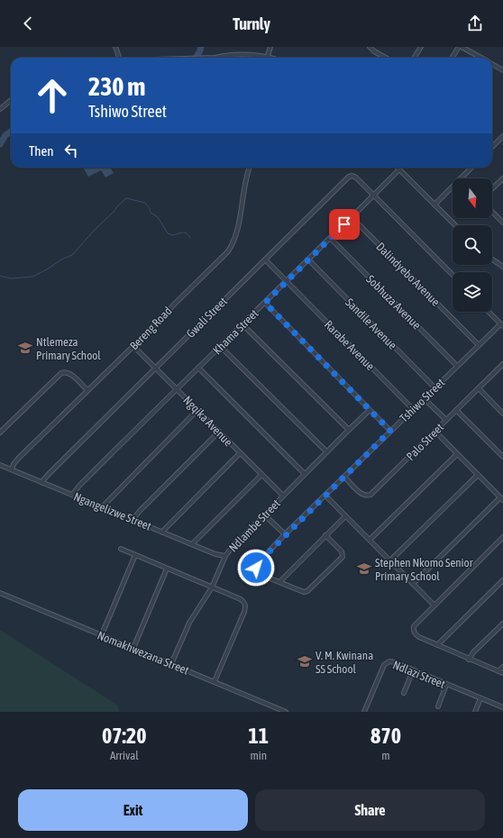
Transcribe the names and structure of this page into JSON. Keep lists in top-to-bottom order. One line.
{"streets":{"street":["Dalindyebo Avenue","Sobhuza Avenue","Gwali Street","Sandile Avenue","Bereng Road","Khama Street","Rarabe Avenue","Tshiwo Street","Ngqika Avenue","Palo Street","Ngangelizwe Street","Ndlambe Street","Nomakhwezana Street","Ndlazi Street"]},"crossings":[["Dalindyebo Avenue","Khama Street"],["Dalindyebo Avenue","Tshiwo Street"],["Sobhuza Avenue","Khama Street"],["Sobhuza Avenue","Tshiwo Street"],["Gwali Street","Khama Street"],["Gwali Street","Rarabe Avenue"],["Gwali Street","Ngqika Avenue"],["Gwali Street","Ngangelizwe Street"],["Sandile Avenue","Khama Street"],["Sandile Avenue","Tshiwo Street"],["Bereng Road","Ngqika Avenue"],["Bereng Road","Ngangelizwe Street"],["Khama Street","Rarabe Avenue"],["Khama Street","Ngqika Avenue"],["Khama Street","Ngangelizwe Street"],["Rarabe Avenue","Tshiwo Street"],["Tshiwo Street","Palo Street"],["Ngqika Avenue","Ndlambe Street"],["Ngangelizwe Street","Ndlambe Street"],["Ndlambe Street","Nomakhwezana Street"]],"places":{"school or university":["Ntlemeza Primary School","Stephen Nkomo Senior Primary School","V. M. Kwinana SS School"]},"north":"bottom","page":{"header":"Turnly","turn":["230 m","Tshiwo Street"],"then":"Then","eta":["07:20","Arrival","11","min","870","m"],"buttons":["Exit","Share"]}}
